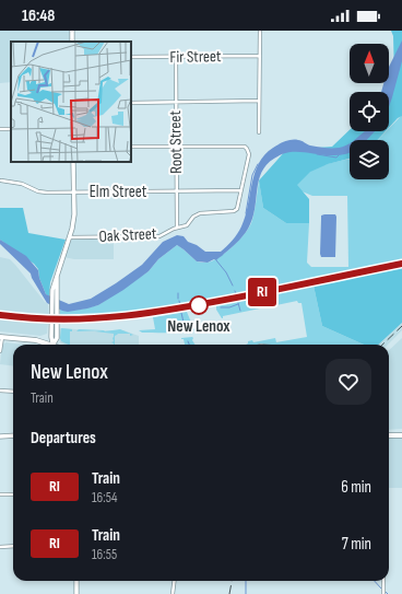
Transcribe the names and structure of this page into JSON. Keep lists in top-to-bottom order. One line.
{"streets":{"street":["Fir Street","Root Street","Elm Street","Oak Street"]},"crossings":[["Fir Street","Root Street"],["Root Street","Elm Street"],["Root Street","Oak Street"],["Elm Street","Oak Street"]],"places":["New Lenox"],"north":"top","page":{"status":"16:48","on_map":"RI","heading":[["New Lenox","Train"],"Departures"],"list":[{"mark":"RI","name":"Train","note":"16:54","value":"6 min"},{"mark":"RI","name":"Train","note":"16:55","value":"7 min"}]}}
